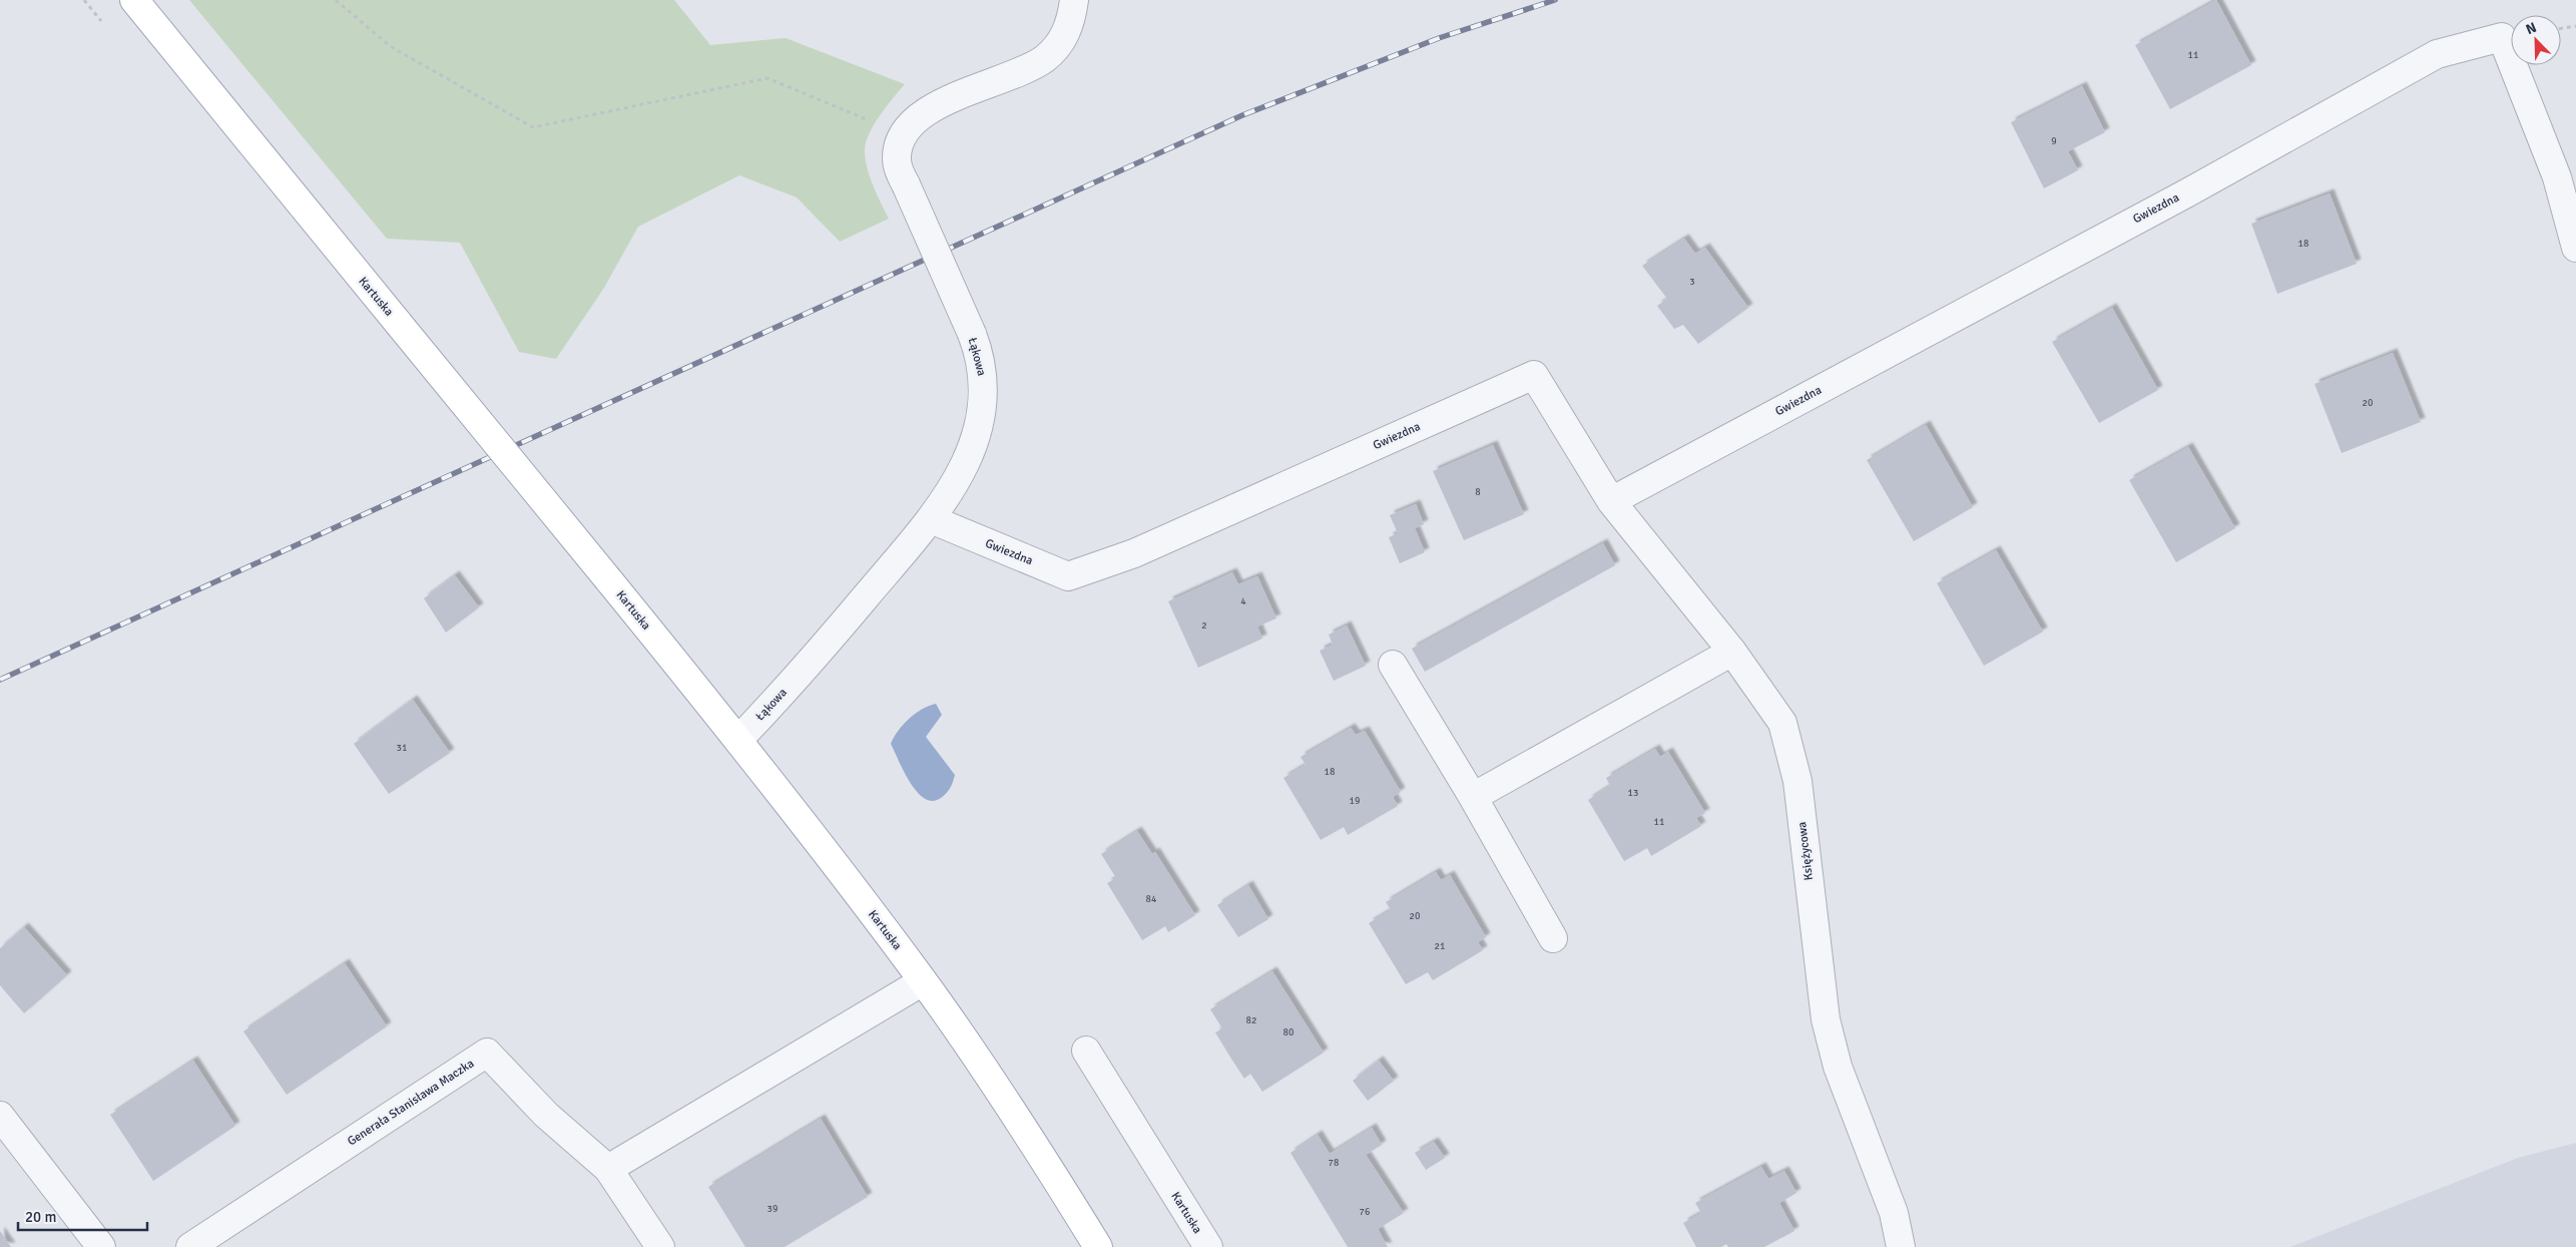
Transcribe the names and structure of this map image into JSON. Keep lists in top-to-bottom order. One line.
{"streets":{"main road":["Kartuska"],"street":["Gwiezdna","Łąkowa","Księżycowa","Generała Stanisława Maczka"]},"crossings":[["Gwiezdna","Łąkowa"],["Gwiezdna","Księżycowa"],["Kartuska","Łąkowa"]],"house_numbers":["11","9","18","3","20","8","4","2","31","18","13","19","11","84","20","21","82","80","78","39","76"],"scale_bar":"20 m","north":"top left"}
